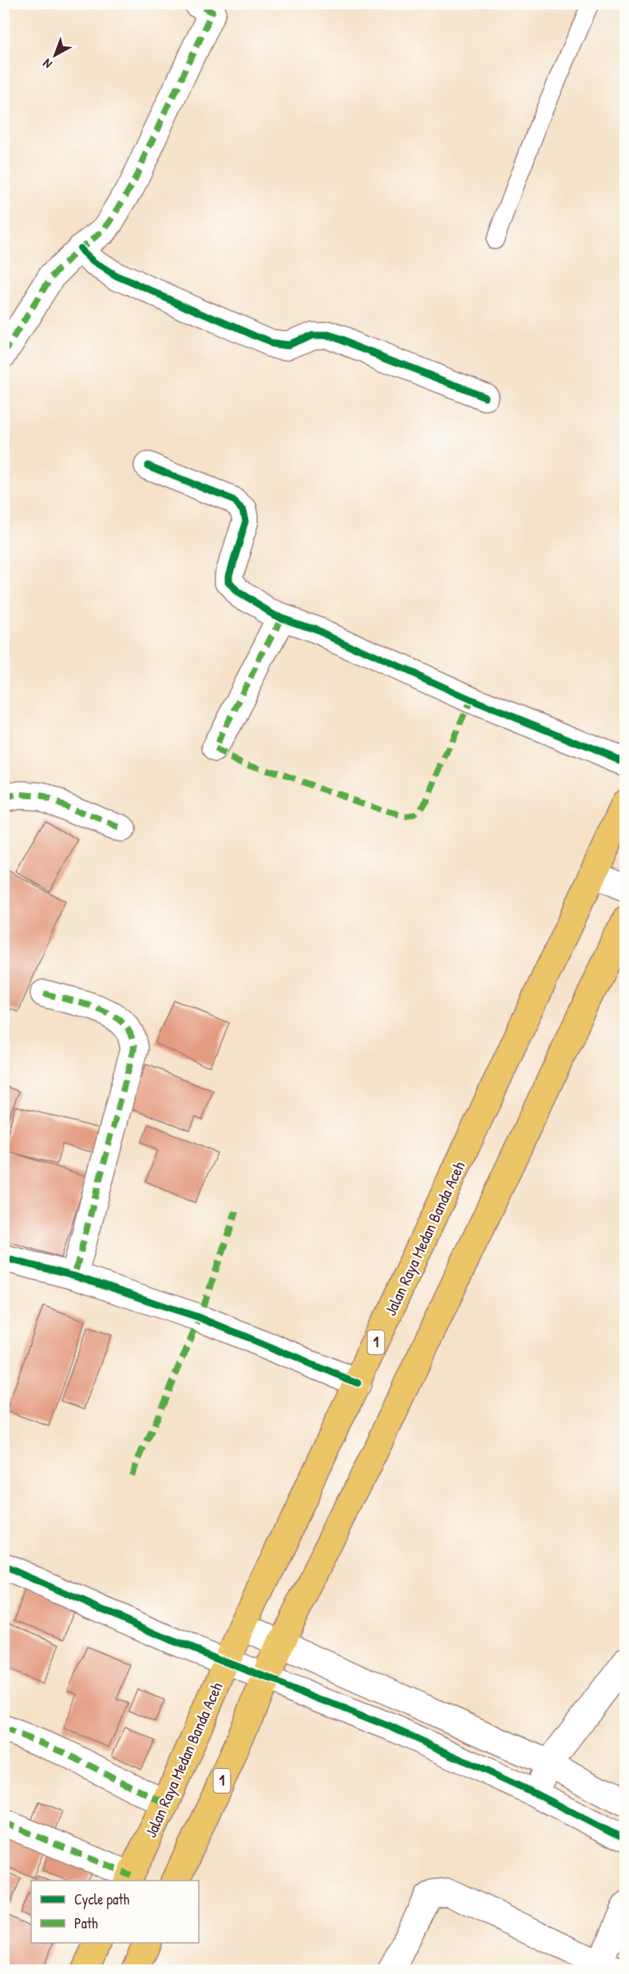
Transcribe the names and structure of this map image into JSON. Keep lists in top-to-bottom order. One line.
{"streets":{"highway":["Jalan Raya Medan Banda Aceh","1"]},"legend":["Cycle path","Path"],"north":"bottom left"}
